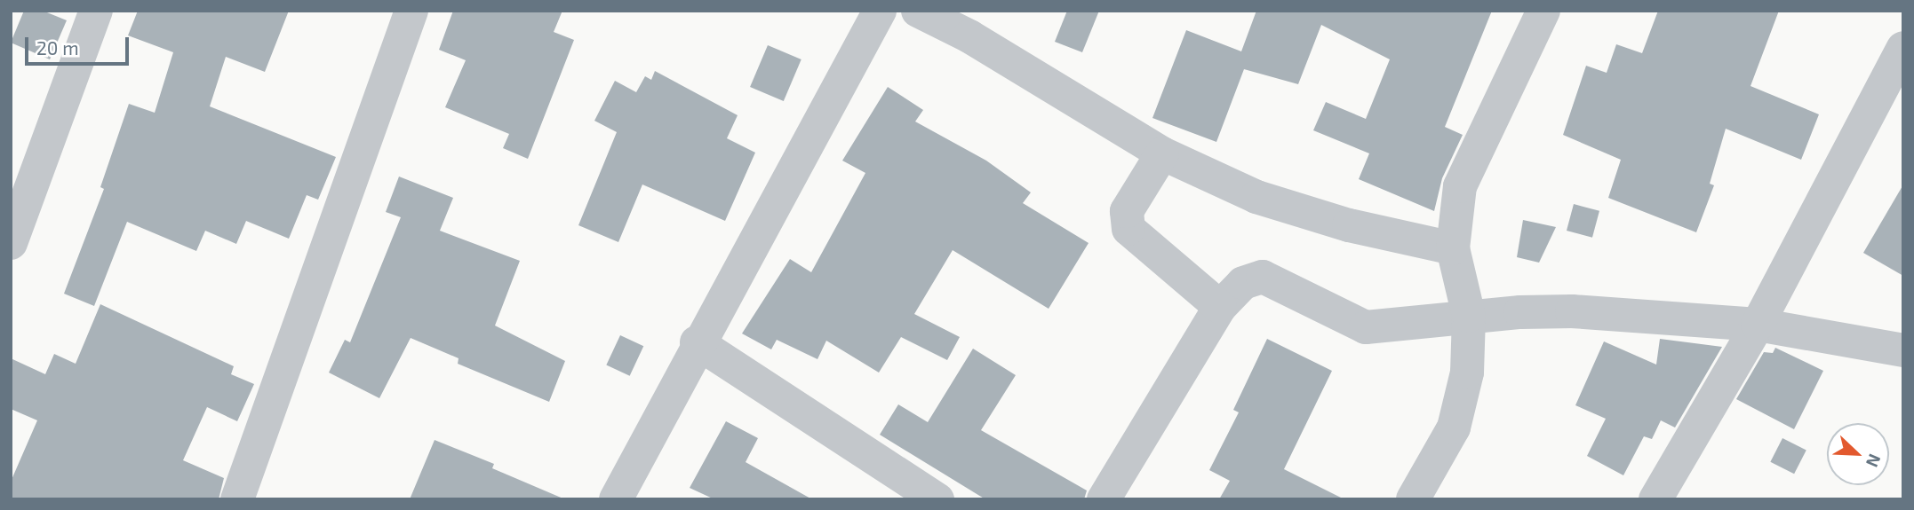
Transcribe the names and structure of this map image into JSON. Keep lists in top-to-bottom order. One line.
{"scale_bar":"20 m","north":"bottom right"}
